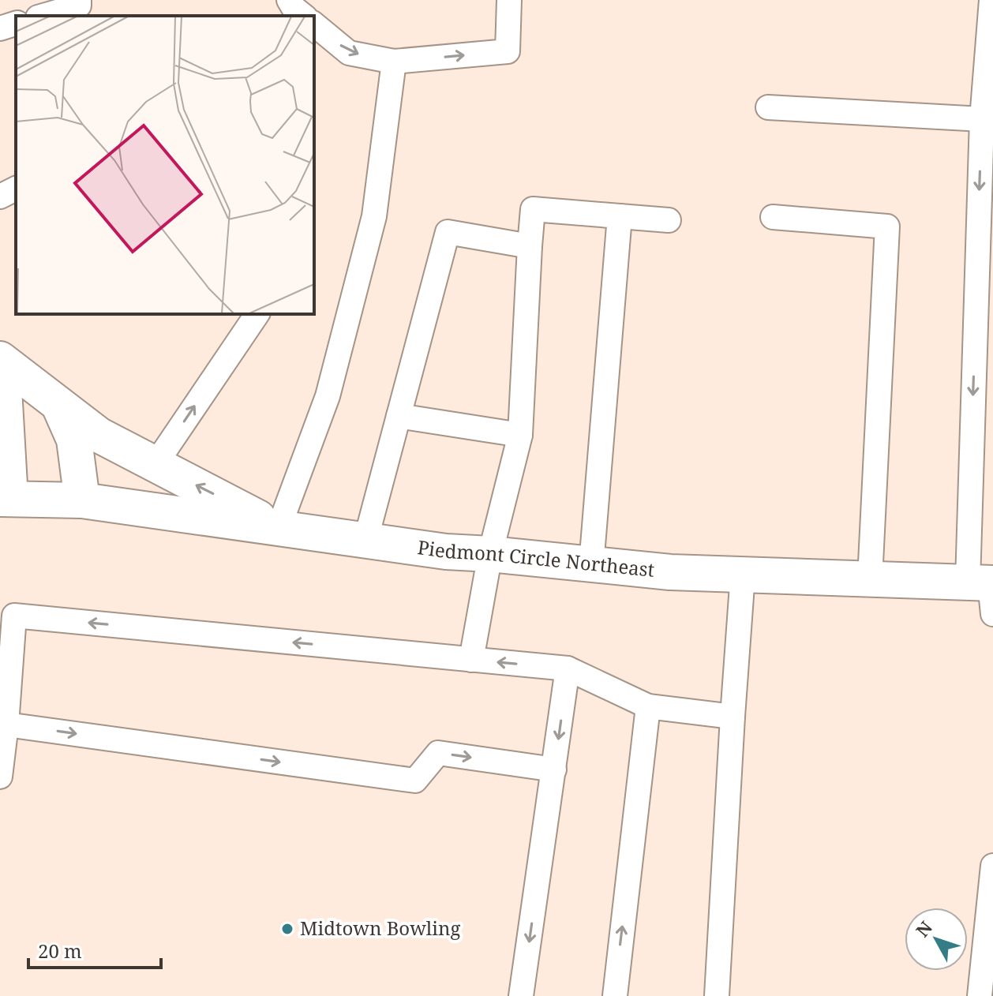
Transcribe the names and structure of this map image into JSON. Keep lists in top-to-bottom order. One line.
{"streets":{"main road":["Piedmont Circle Northeast"]},"places":["Midtown Bowling"],"scale_bar":"20 m","north":"top left"}
